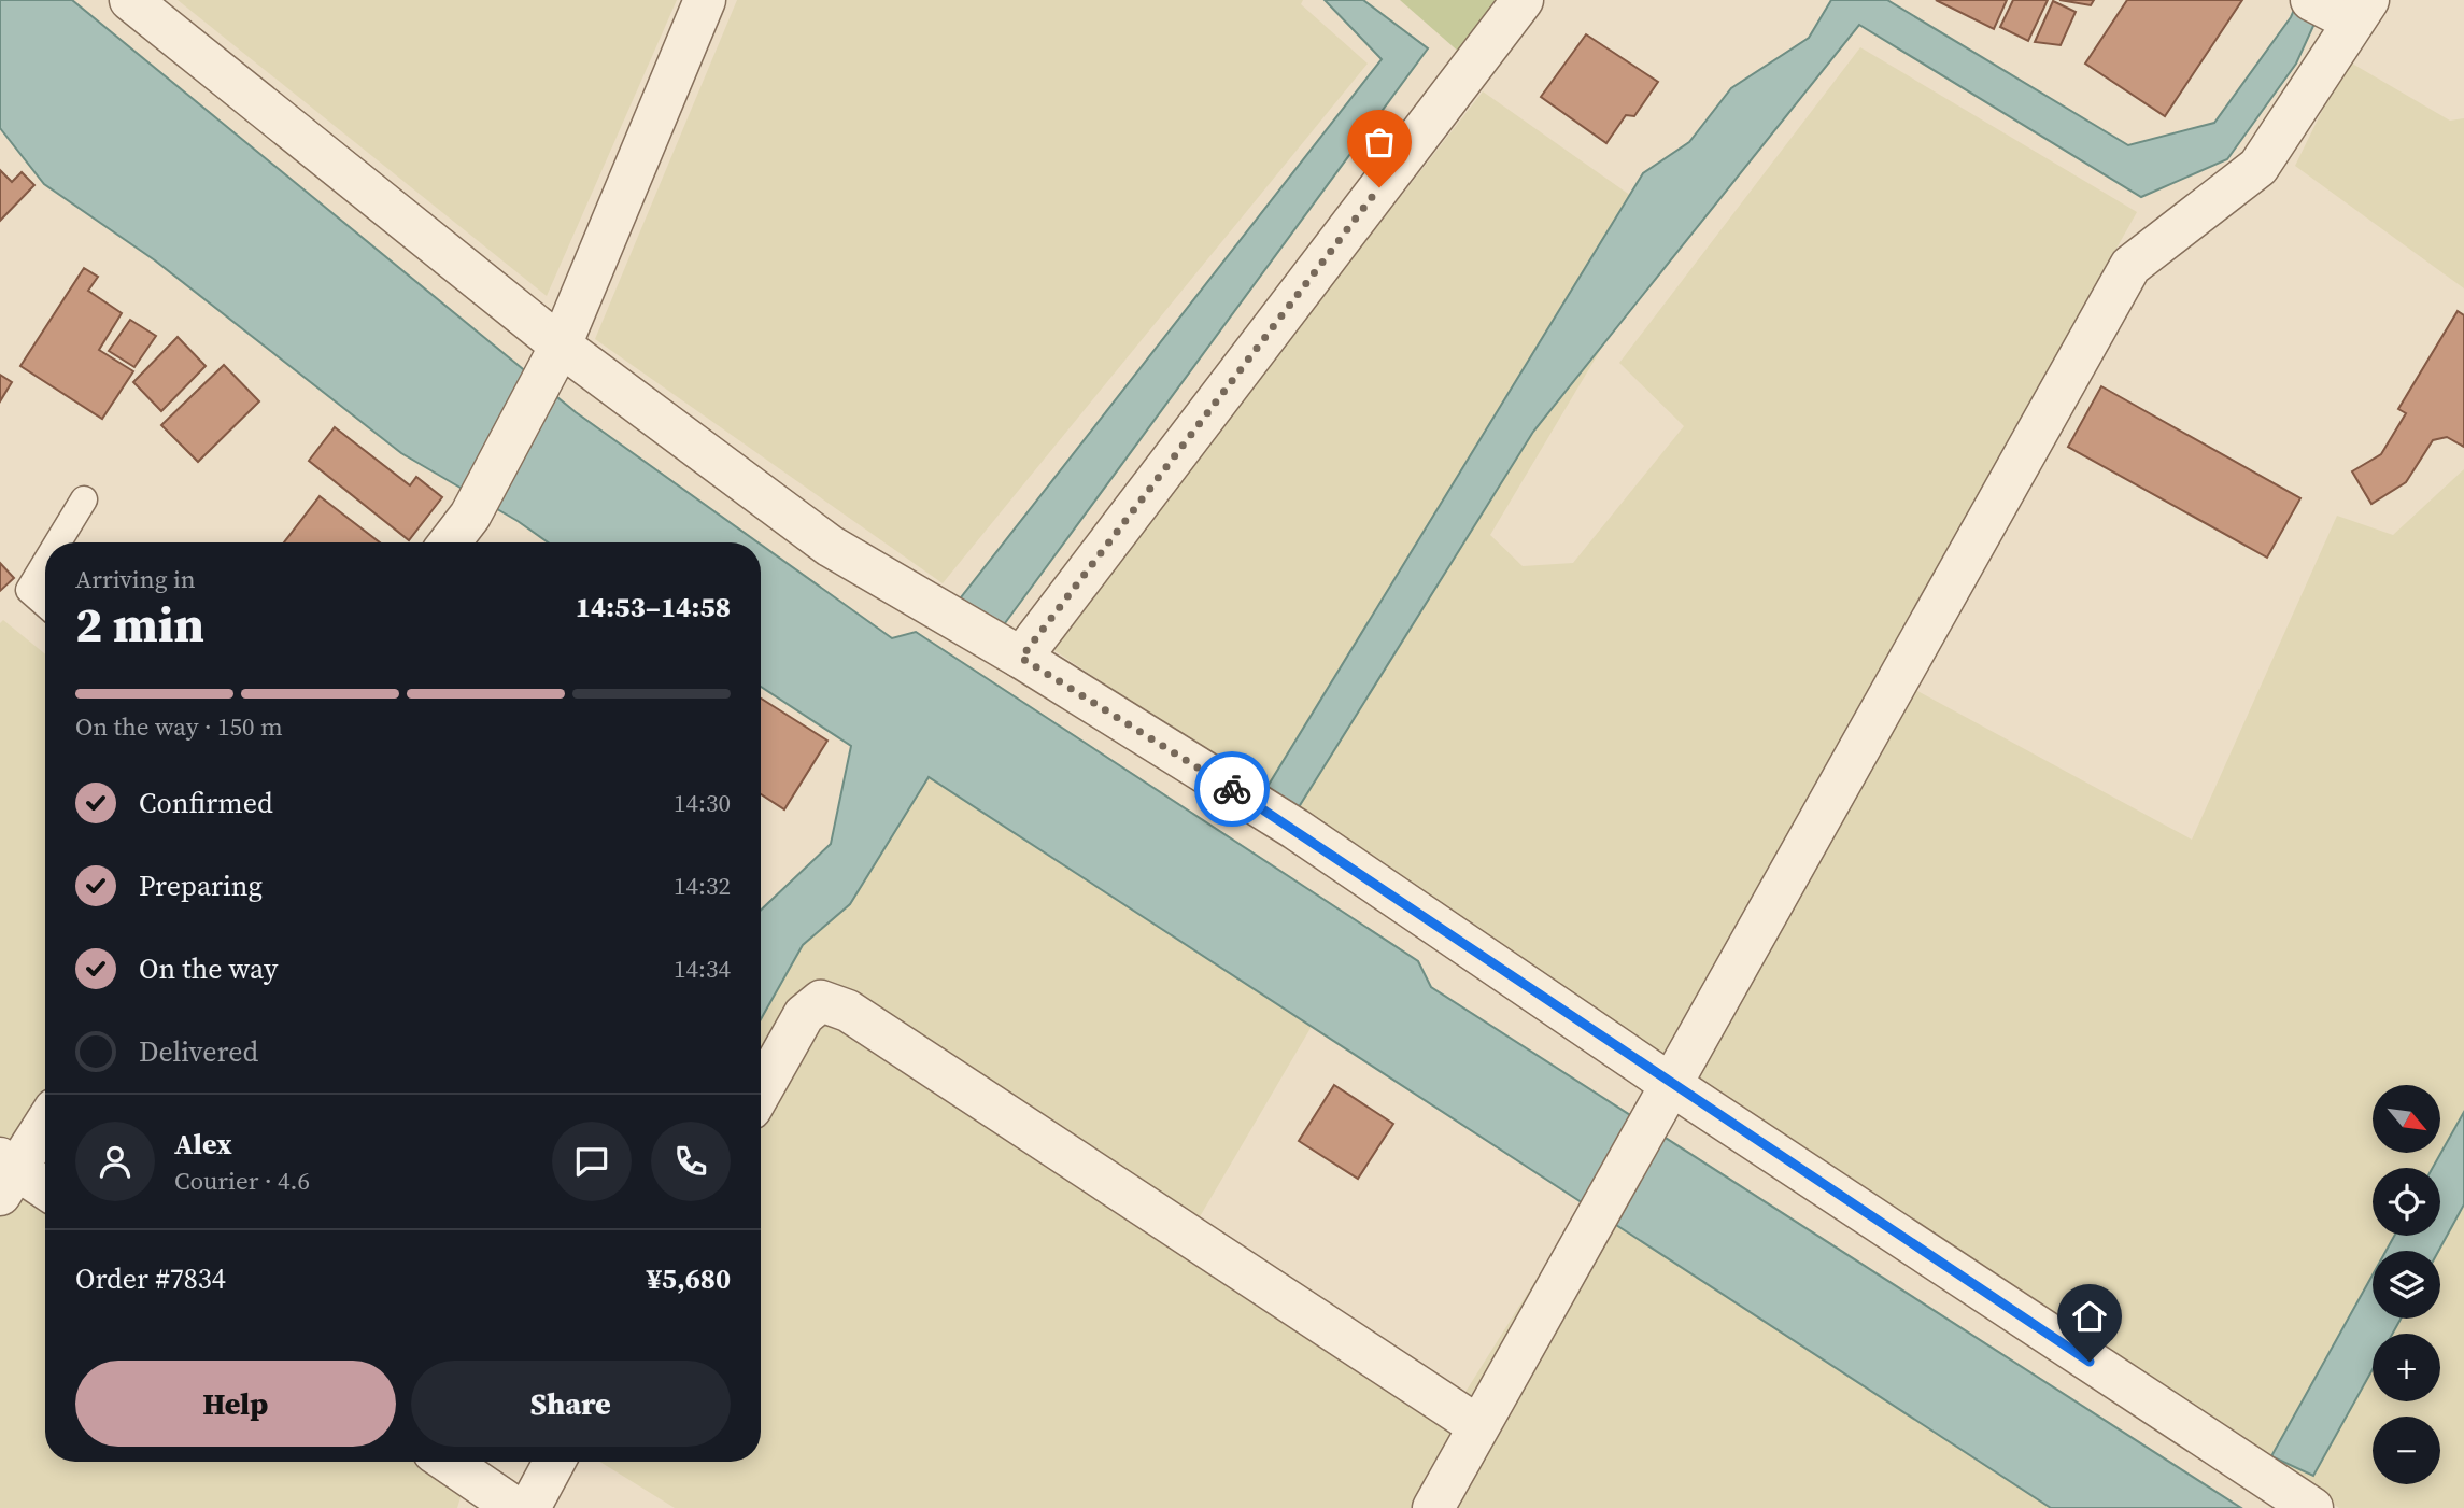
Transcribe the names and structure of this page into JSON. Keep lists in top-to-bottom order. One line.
{"north":"bottom right","page":{"heading":["2 min","Arriving in","14:53–14:58"],"panel":["Alex","Courier · 4.6","Order #7834","¥5,680"],"bar":"On the way · 150 m","list":[["Confirmed","14:30"],["Preparing","14:32"],["On the way","14:34"],"Delivered"],"map_buttons":["+","−"],"buttons":["Help","Share"]}}
